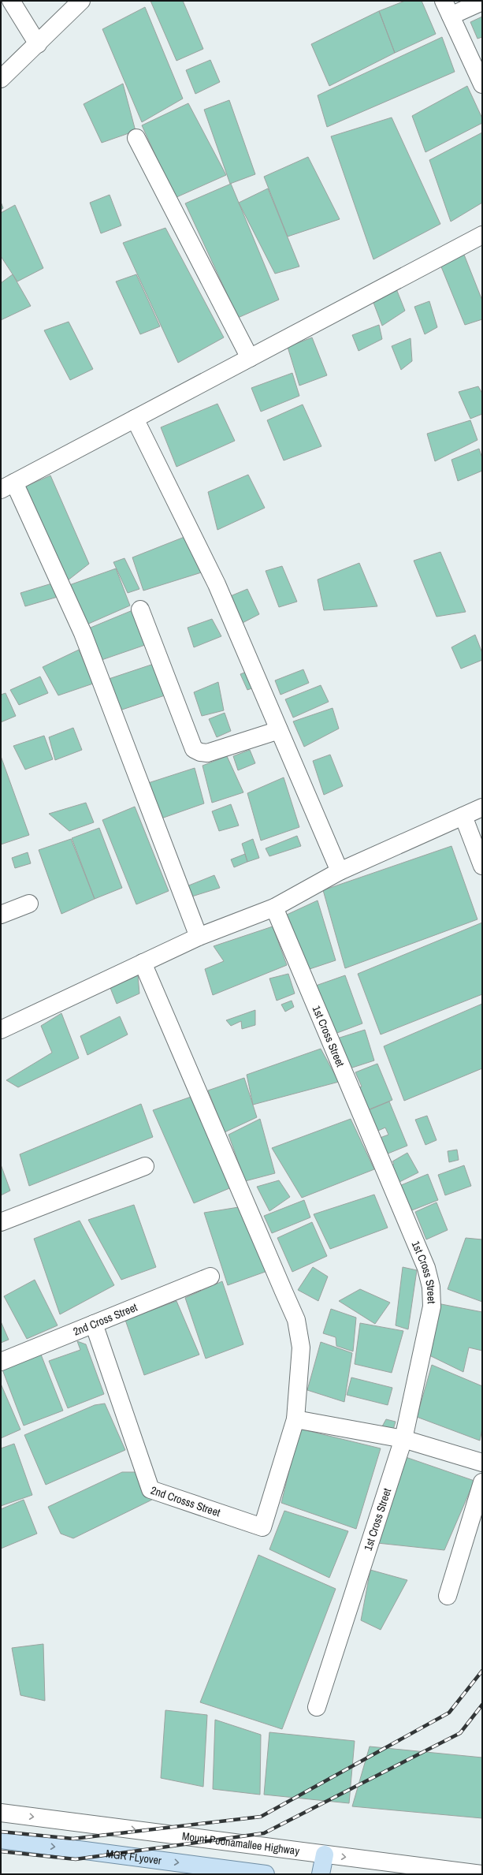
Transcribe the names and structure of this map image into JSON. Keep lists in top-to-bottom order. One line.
{"streets":{"main road":["MGR FLyover"],"street":["1st Cross Street","2nd Cross Street","2nd Crosss Street","Mount Poonamallee Highway"]},"crossings":[["2nd Cross Street","2nd Crosss Street"]],"one_way":["Mount Poonamallee Highway","MGR FLyover"]}
